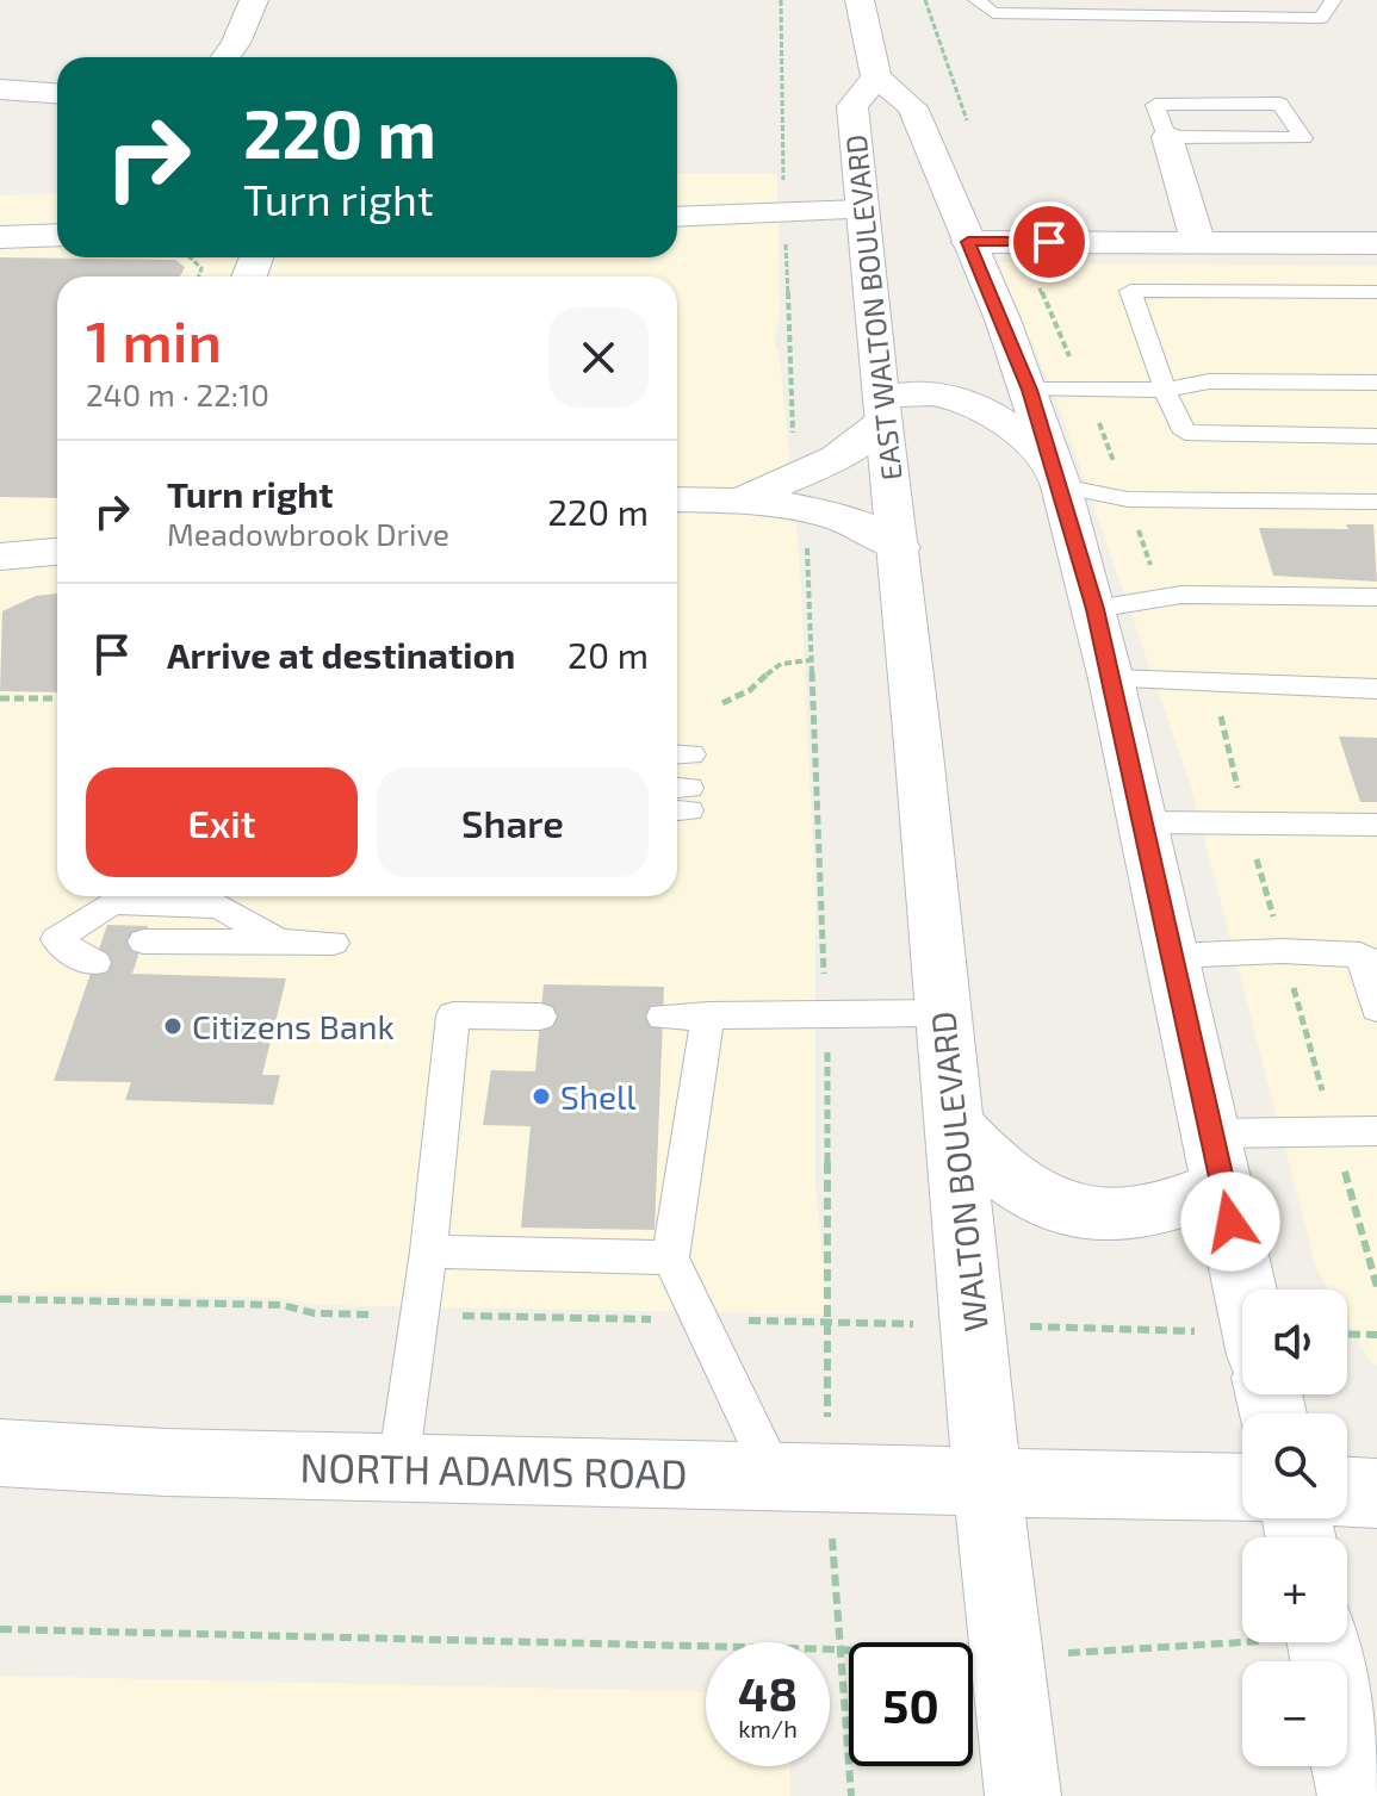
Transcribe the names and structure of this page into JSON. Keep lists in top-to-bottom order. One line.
{"streets":{"main road":["EAST WALTON BOULEVARD","WALTON BOULEVARD","NORTH ADAMS ROAD"]},"crossings":[["EAST WALTON BOULEVARD","WALTON BOULEVARD"],["WALTON BOULEVARD","NORTH ADAMS ROAD"]],"places":["Citizens Bank","Shell"],"page":{"turn":["220 m","Turn right"],"heading":["1 min","240 m · 22:10"],"list":[{"name":"Turn right","note":"Meadowbrook Drive","value":"220 m"},{"name":"Arrive at destination","value":"20 m"}],"buttons":["Exit","Share"],"map_buttons":["+","−"],"speed":"48 km/h","limit":"50"}}
